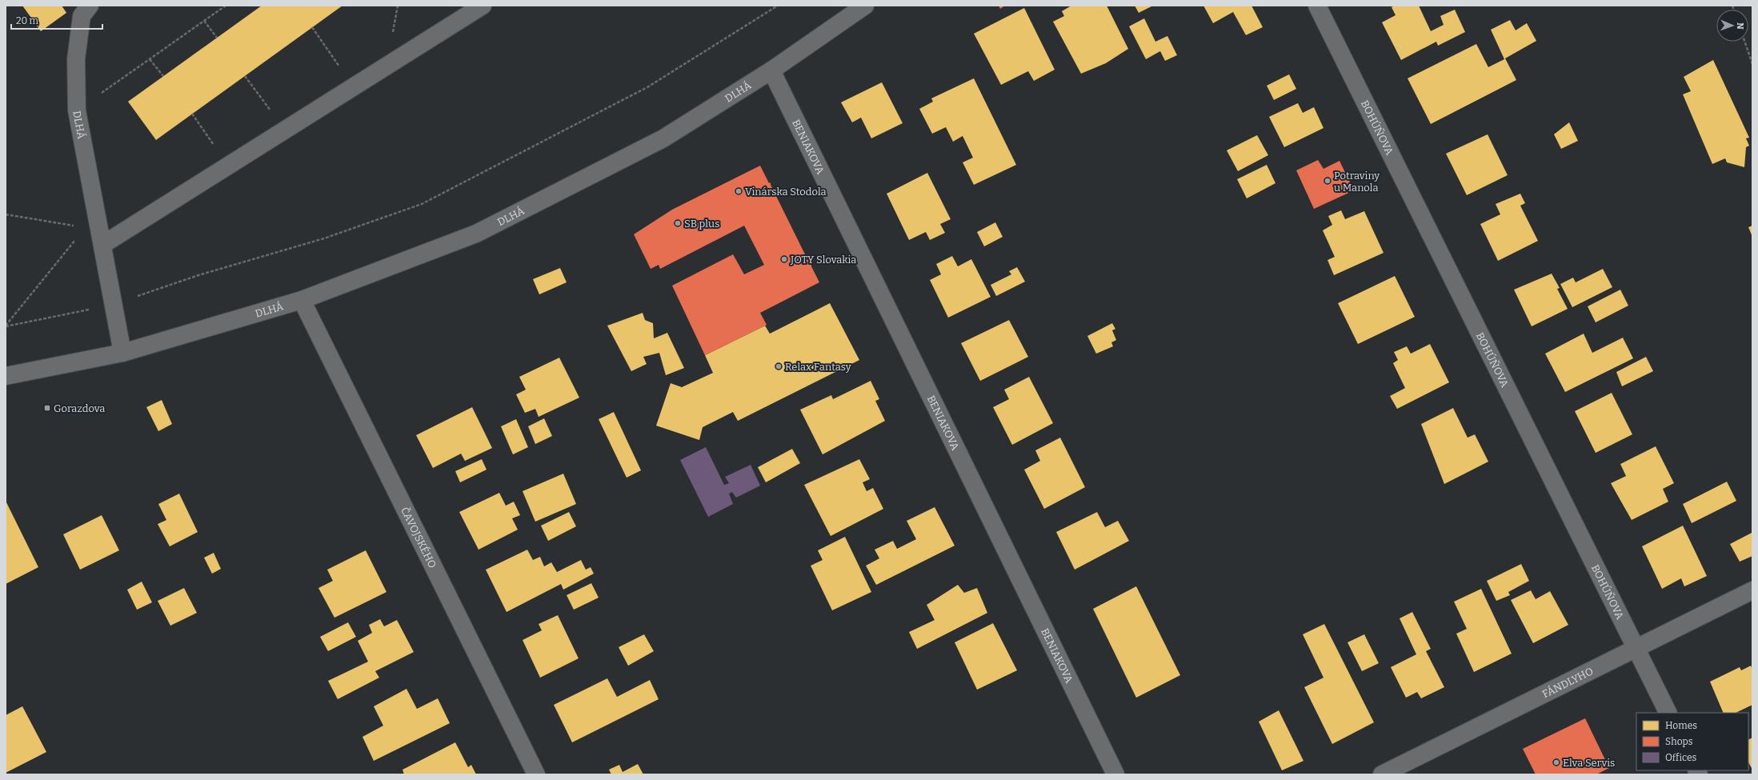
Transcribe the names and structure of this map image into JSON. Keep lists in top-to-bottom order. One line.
{"streets":{"street":["DLHÁ","BOHÚŇOVA","BENIAKOVA","ČAVOJSKÉHO","FÁNDLYHO"]},"crossings":[["DLHÁ","BENIAKOVA"],["DLHÁ","ČAVOJSKÉHO"],["BOHÚŇOVA","FÁNDLYHO"]],"places":{"other":["Potraviny u Manola","Vinárska Stodola","SB plus","JOTY Slovakia","Relax Fantasy","Elva Servis"],"transit":["Gorazdova"]},"legend":["Homes","Shops","Offices"],"scale_bar":"20 m","north":"right"}
